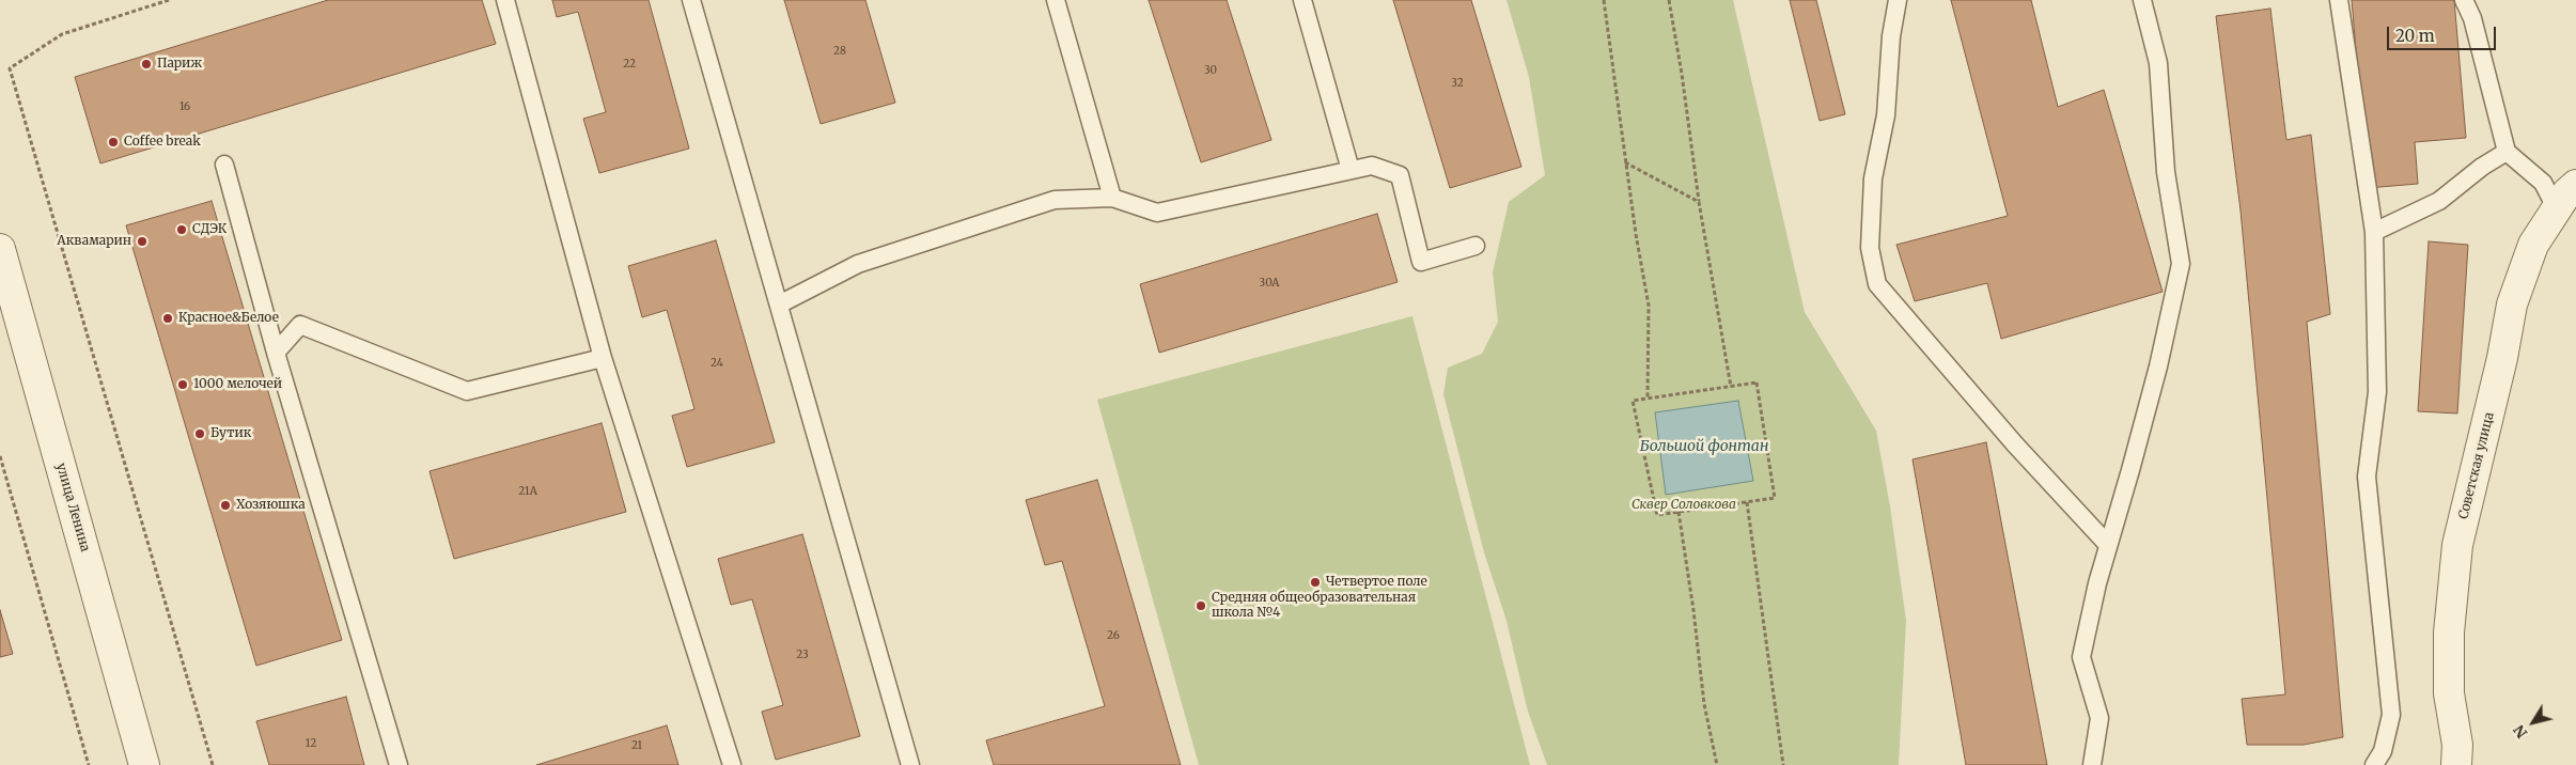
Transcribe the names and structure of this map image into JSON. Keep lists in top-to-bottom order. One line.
{"streets":{"street":["Советская улица","улица Ленина"]},"water":["Большой фонтан"],"parks":["Сквер Соловкова"],"places":["Париж","Coffee break","СДЭК","Аквамарин","Красное&Белое","1000 мелочей","Бутик","Хозяюшка","Четвертое поле","Средняя общеобразовательная школа №4"],"house_numbers":["28","22","30","32","16","30А","24","21А","26","23","12","21"],"scale_bar":"20 m","north":"bottom left"}
